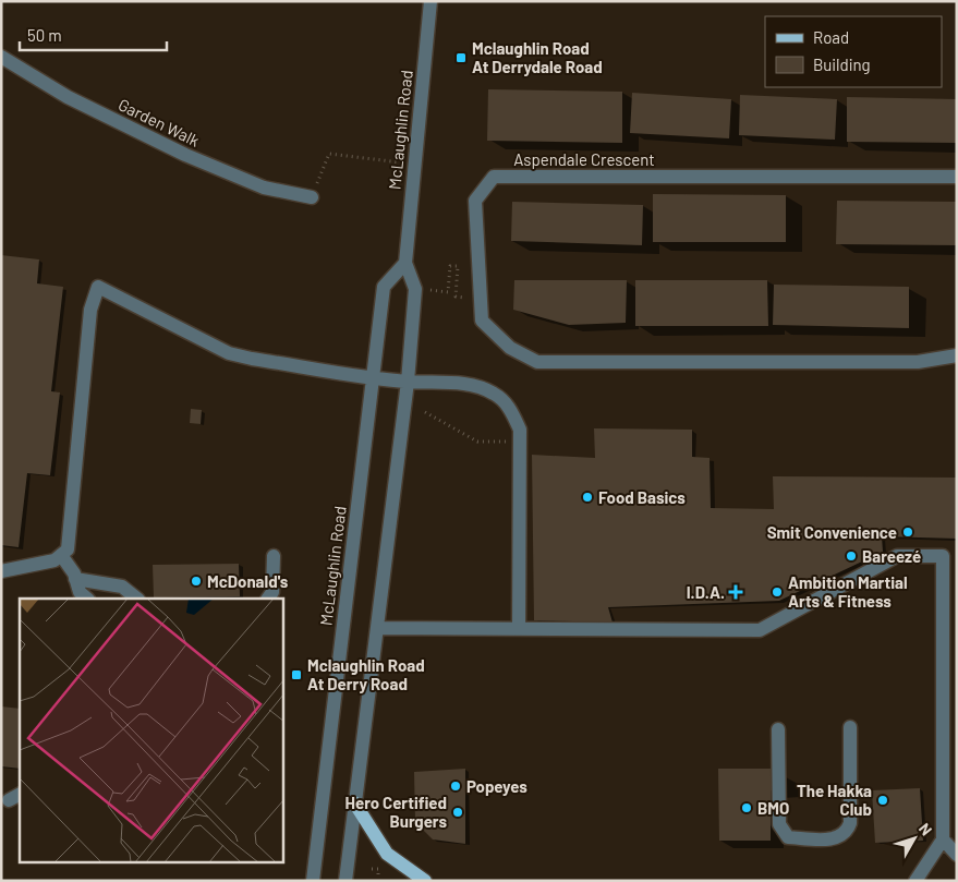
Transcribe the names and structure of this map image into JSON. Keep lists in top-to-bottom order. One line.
{"streets":{"street":["Garden Walk","McLaughlin Road","Aspendale Crescent"]},"places":{"transit":["Mclaughlin Road At Derrydale Road","Mclaughlin Road At Derry Road"],"other":["Food Basics","Smit Convenience","Bareezé","McDonald's","Ambition Martial Arts & Fitness","Popeyes","The Hakka Club","BMO","Hero Certified Burgers"],"health":["I.D.A."]},"legend":["Road","Building"],"scale_bar":"50 m","north":"top right"}
